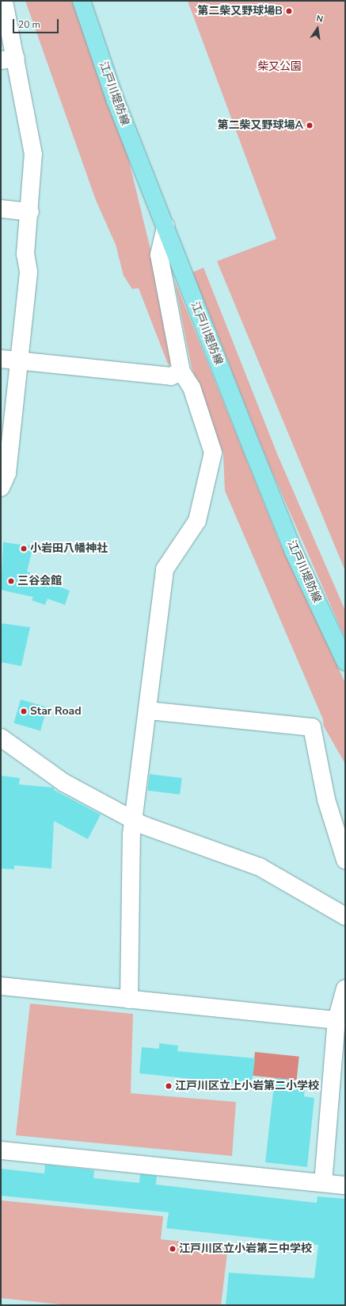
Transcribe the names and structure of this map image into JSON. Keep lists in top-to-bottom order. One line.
{"streets":{"main road":["江戸川堤防線"]},"parks":["柴又公園"],"places":["第二柴又野球場B","第二柴又野球場A","小岩田八幡神社","三谷会館","Star Road","江戸川区立上小岩第二小学校","江戸川区立小岩第三中学校"],"scale_bar":"20 m","north":"top"}
